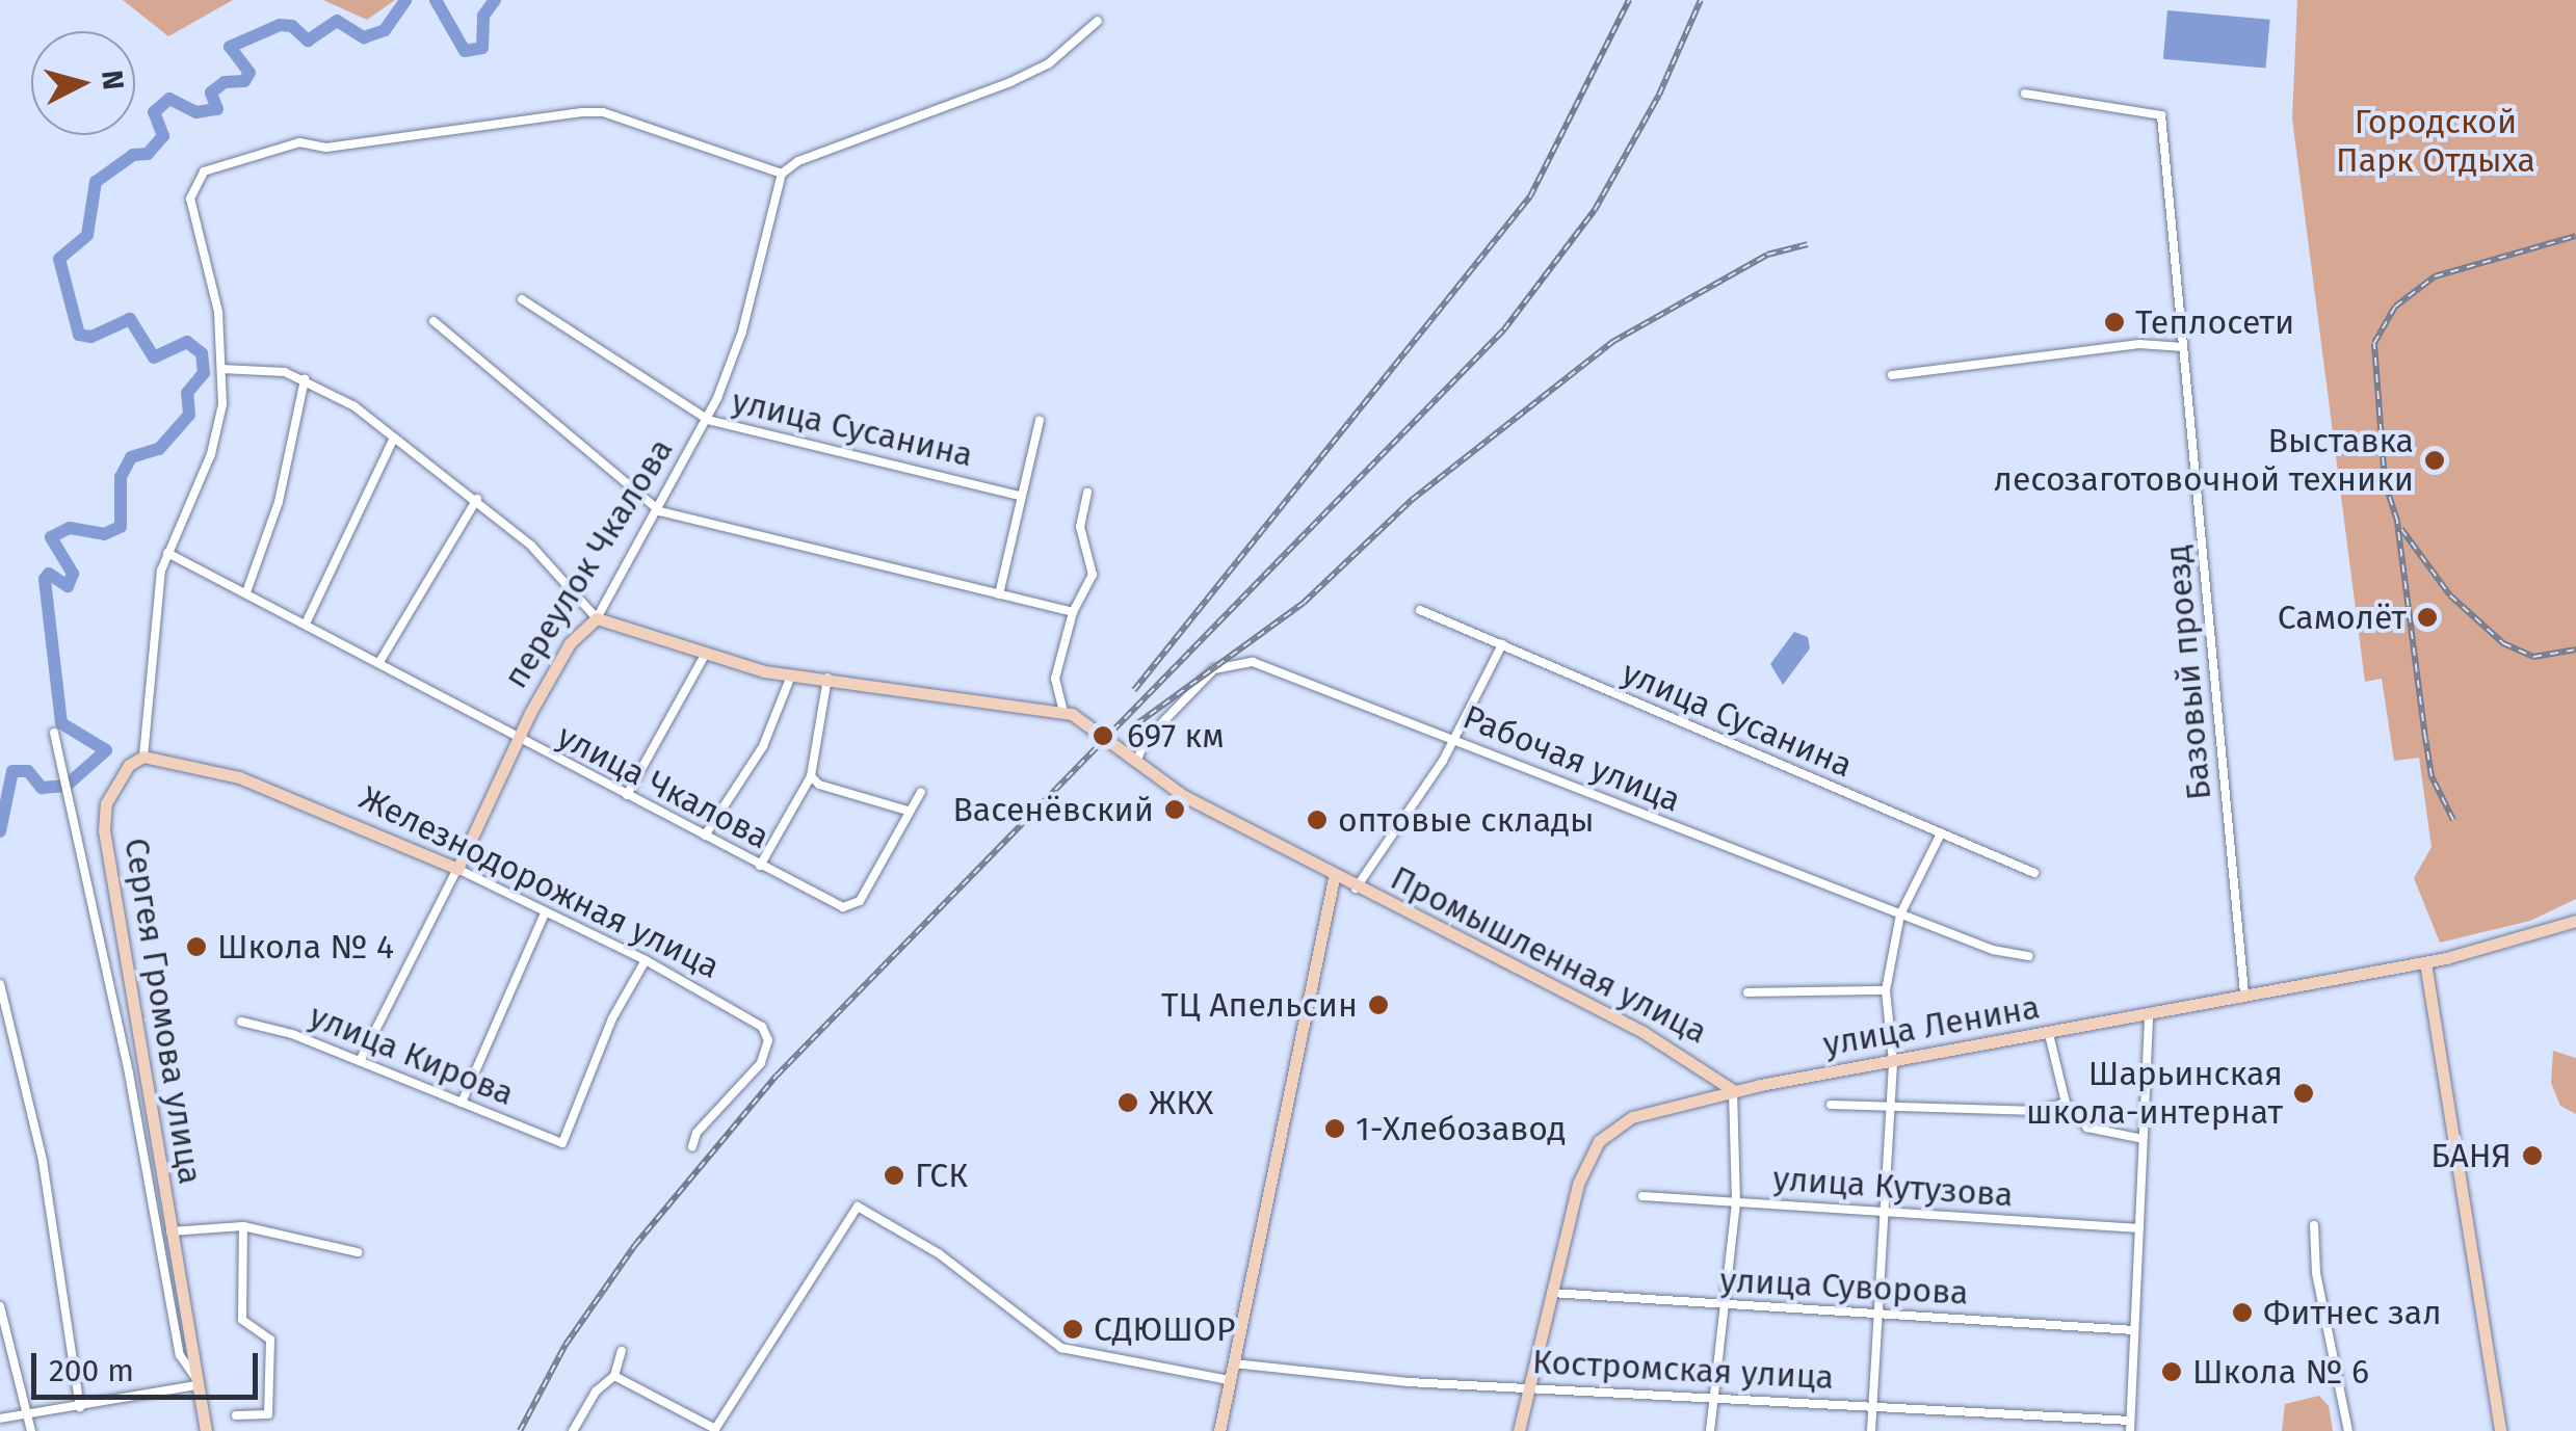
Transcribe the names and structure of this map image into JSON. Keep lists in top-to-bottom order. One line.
{"streets":{"street":["улица Сусанина","переулок Чкалова","Базовый проезд","Рабочая улица","улица Чкалова","Железнодорожная улица","Промышленная улица","Сергея Громова улица","улица Ленина","улица Кирова","улица Кутузова","улица Суворова","Костромская улица"]},"crossings":[["улица Сусанина","переулок Чкалова"],["переулок Чкалова","улица Чкалова"],["переулок Чкалова","Железнодорожная улица"],["переулок Чкалова","улица Кирова"],["Базовый проезд","улица Ленина"],["Рабочая улица","Промышленная улица"],["Железнодорожная улица","Сергея Громова улица"],["Железнодорожная улица","улица Кирова"],["Промышленная улица","улица Ленина"],["улица Ленина","улица Суворова"],["улица Ленина","Костромская улица"]],"parks":["Городской Парк Отдыха"],"places":["Теплосети","Выставка лесозаготовочной техники","Самолёт","697 км","Васенёвский","оптовые склады","Школа № 4","ТЦ Апельсин","Шарьинская школа-интернат","ЖКХ","1-Хлебозавод","БАНЯ","ГСК","Фитнес зал","СДЮШОР","Школа № 6"],"scale_bar":"200 m","north":"right"}
